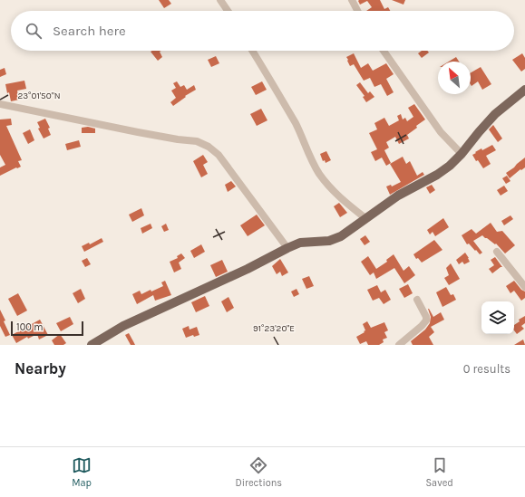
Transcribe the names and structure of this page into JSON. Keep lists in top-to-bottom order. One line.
{"scale_bar":"100 m","north":"top left","page":{"search":"Search here","scale":"100 m","heading":["Nearby","0 results"],"nav":["Map","Directions","Saved"]},"coordinates":["23°01'50\"N","91°23'20\"E"]}
